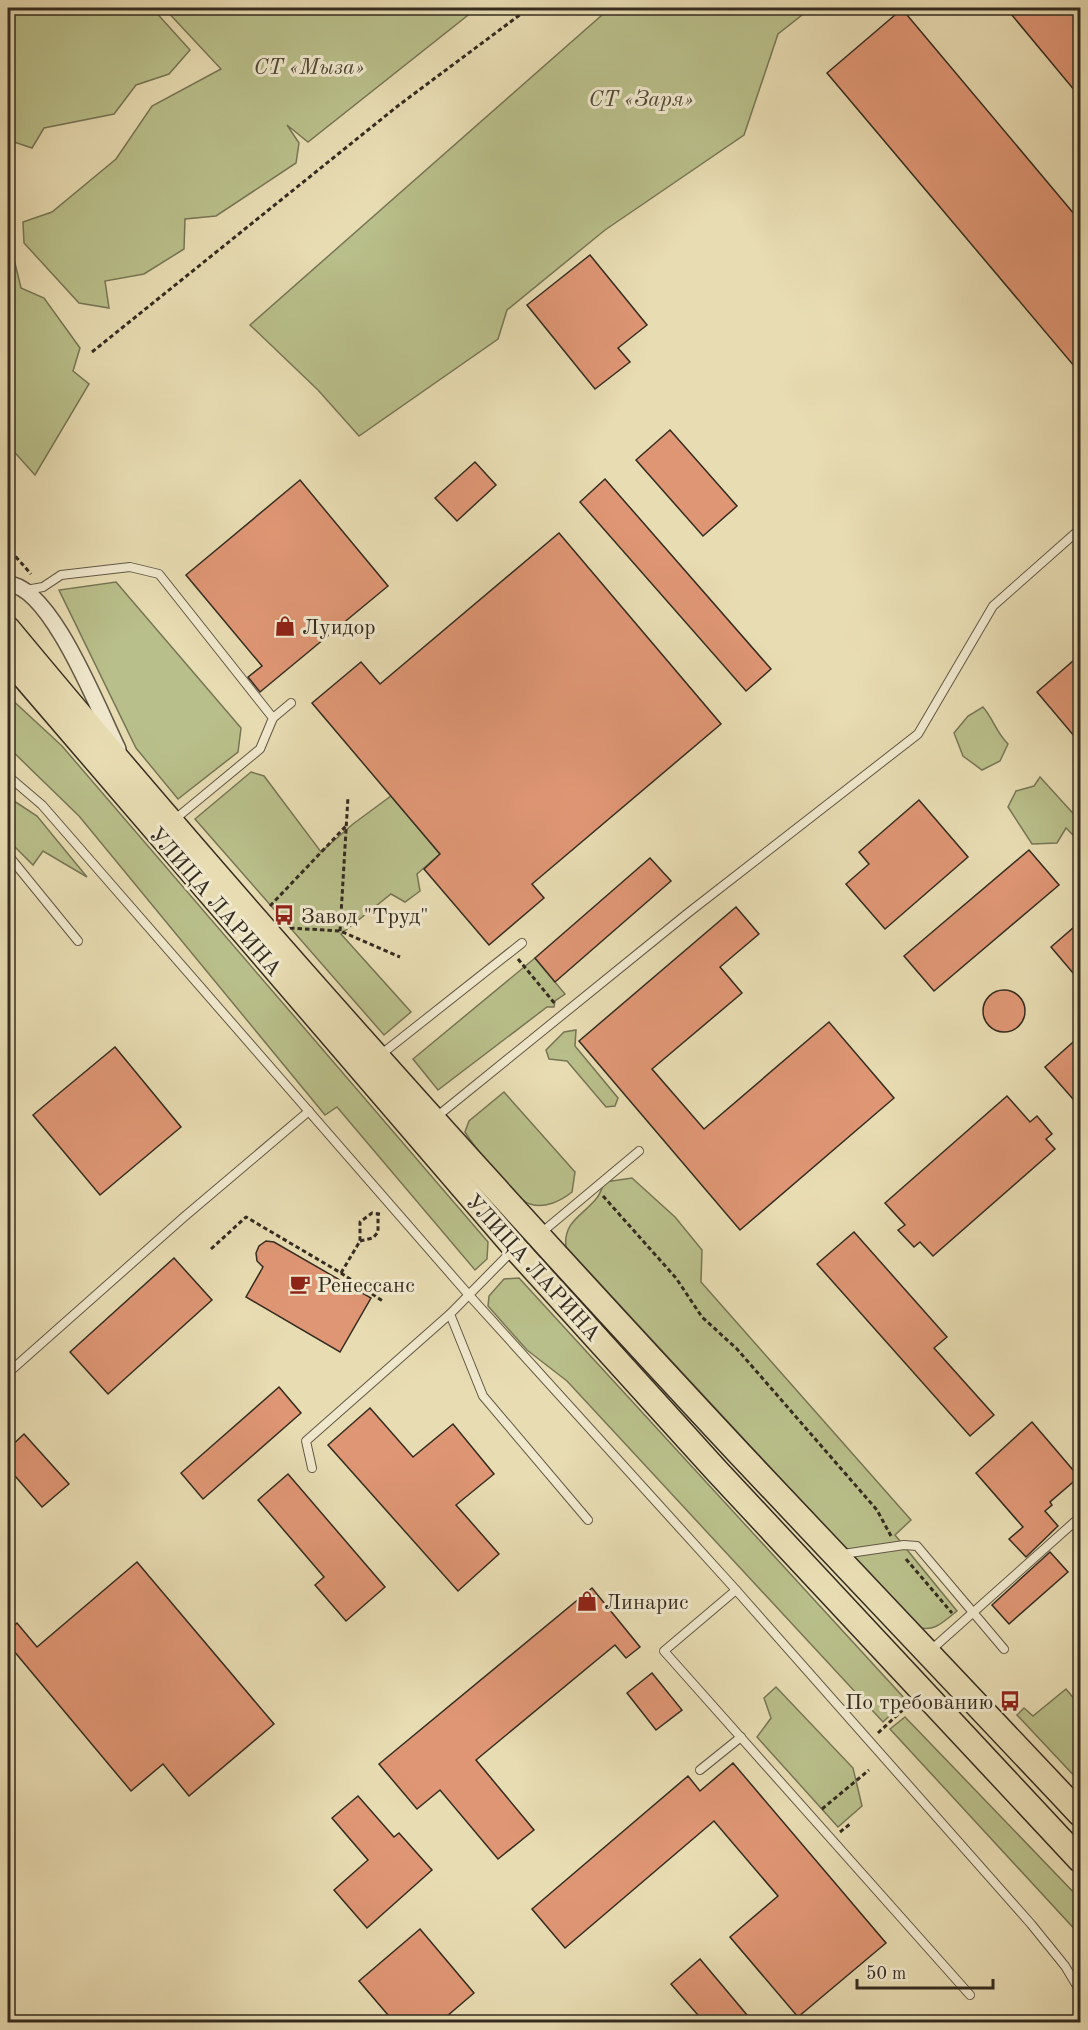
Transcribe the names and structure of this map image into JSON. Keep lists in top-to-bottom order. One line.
{"streets":{"main road":["УЛИЦА ЛАРИНА"]},"parks":["СТ «Мыза»","СТ «Заря»"],"places":{"shop":["Луидор","Линарис"],"bus stop":["Завод \"Труд\"","По требованию"],"cafe":["Ренессанс"]},"scale_bar":"50 m"}
